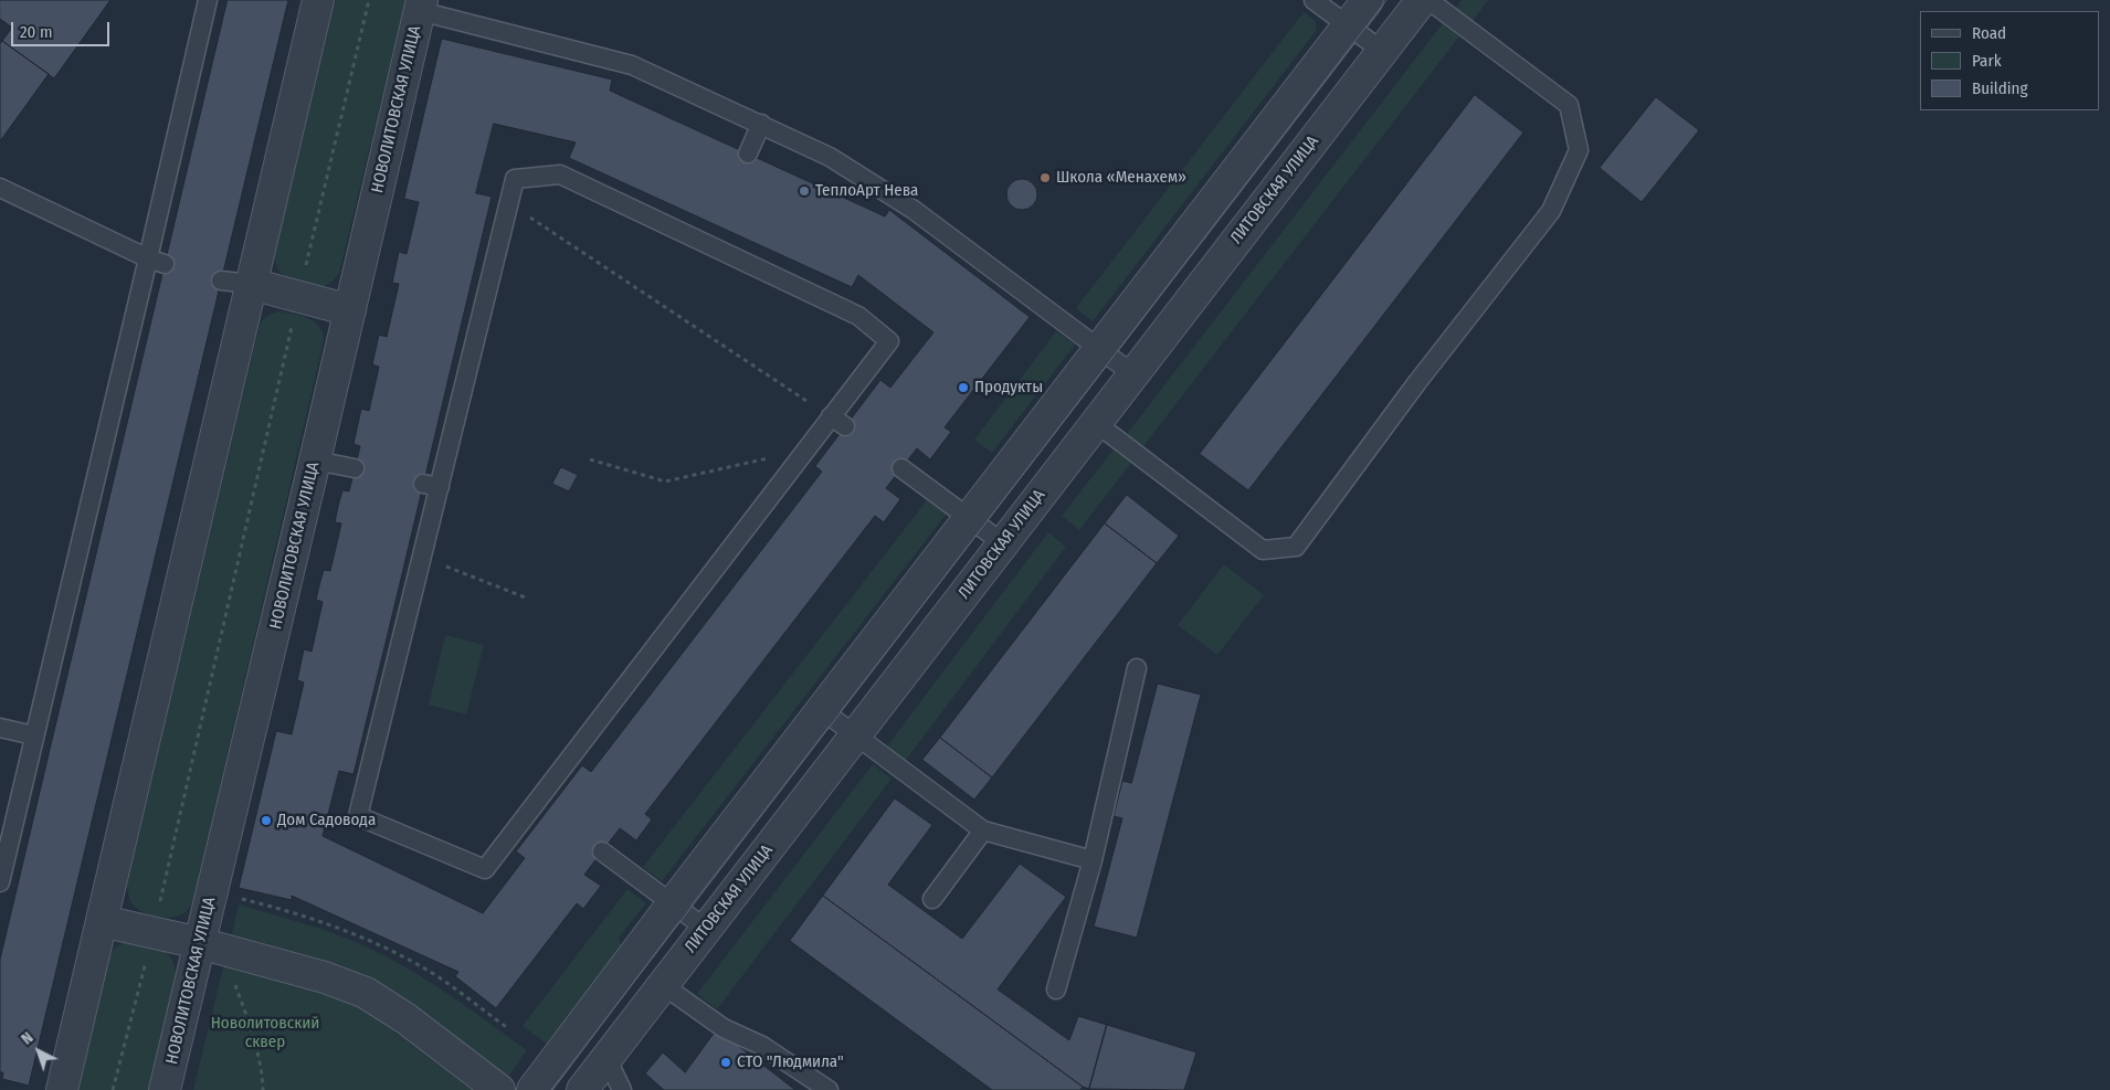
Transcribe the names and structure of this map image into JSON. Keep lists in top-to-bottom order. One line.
{"streets":{"street":["НОВОЛИТОВСКАЯ УЛИЦА","ЛИТОВСКАЯ УЛИЦА"]},"parks":["Новолитовский сквер"],"places":["Школа «Менахем»","ТеплоАрт Нева","Продукты","Дом Садовода","СТО \"Людмила\""],"legend":["Road","Park","Building"],"scale_bar":"20 m","north":"top left"}
